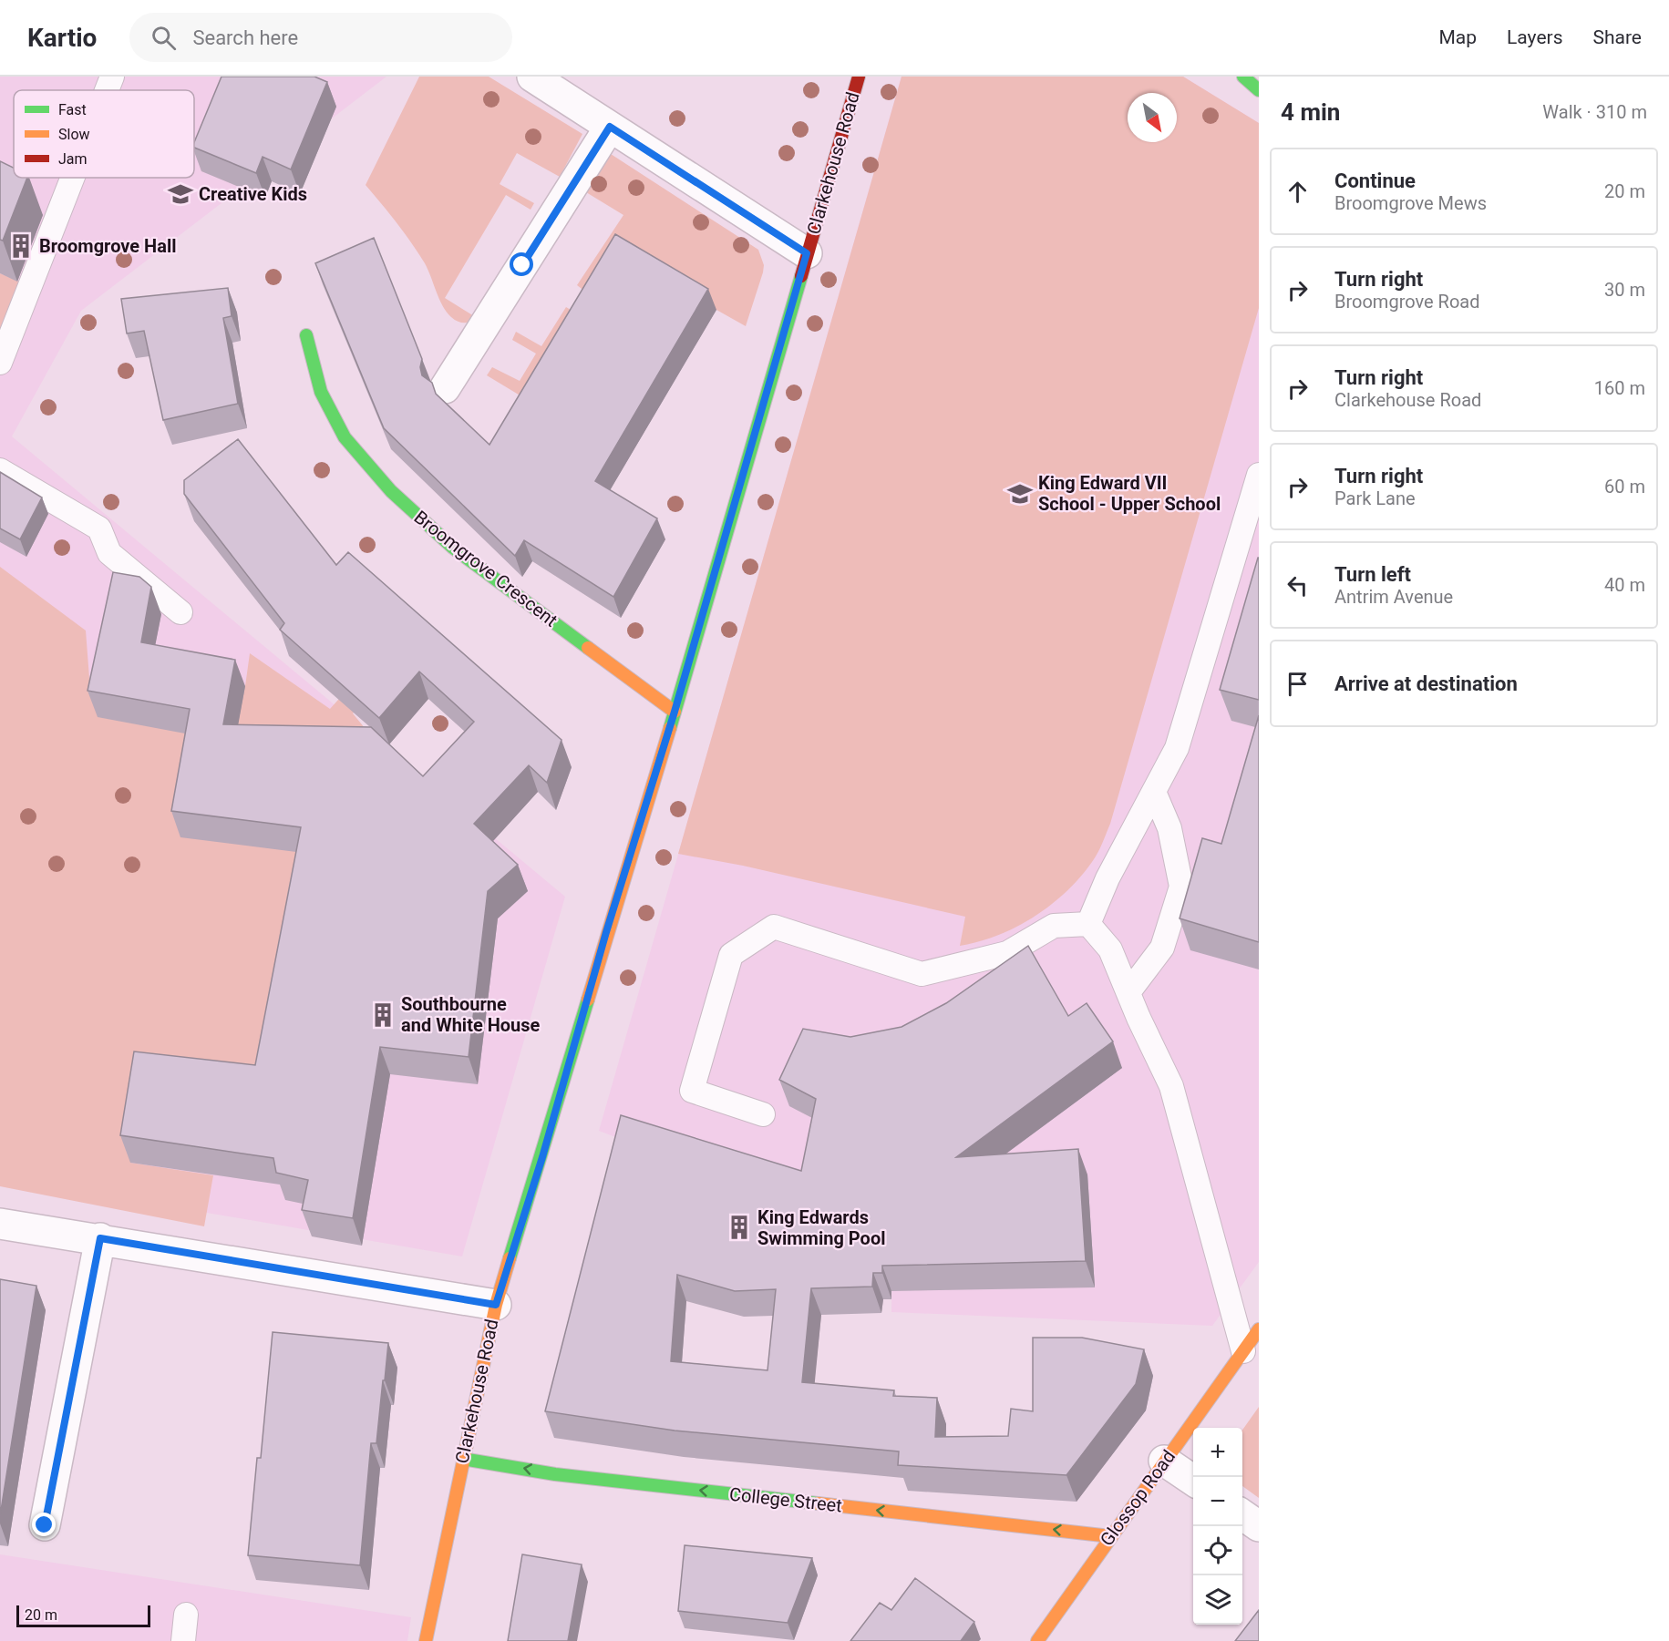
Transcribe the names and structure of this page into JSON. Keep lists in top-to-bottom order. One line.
{"streets":{"main road":["Clarkehouse Road","Broomgrove Crescent","Glossop Road","College Street"]},"crossings":[["Clarkehouse Road","Broomgrove Crescent"],["Clarkehouse Road","College Street"],["Glossop Road","College Street"]],"one_way":["College Street"],"places":{"school or university":["Creative Kids","King Edward VII School - Upper School"],"building":["Broomgrove Hall","Southbourne and White House","King Edwards Swimming Pool"]},"legend":["Fast","Slow","Jam"],"scale_bar":"20 m","north":"bottom right","page":{"header":"Kartio","search":"Search here","nav":["Map","Layers","Share"],"heading":["4 min","Walk · 310 m"],"list":[["Continue","Broomgrove Mews","20 m"],["Turn right","Broomgrove Road","30 m"],["Turn right","Clarkehouse Road","160 m"],["Turn right","Park Lane","60 m"],["Turn left","Antrim Avenue","40 m"],"Arrive at destination"],"map_buttons":["+","−"],"scale":"20 m"}}
